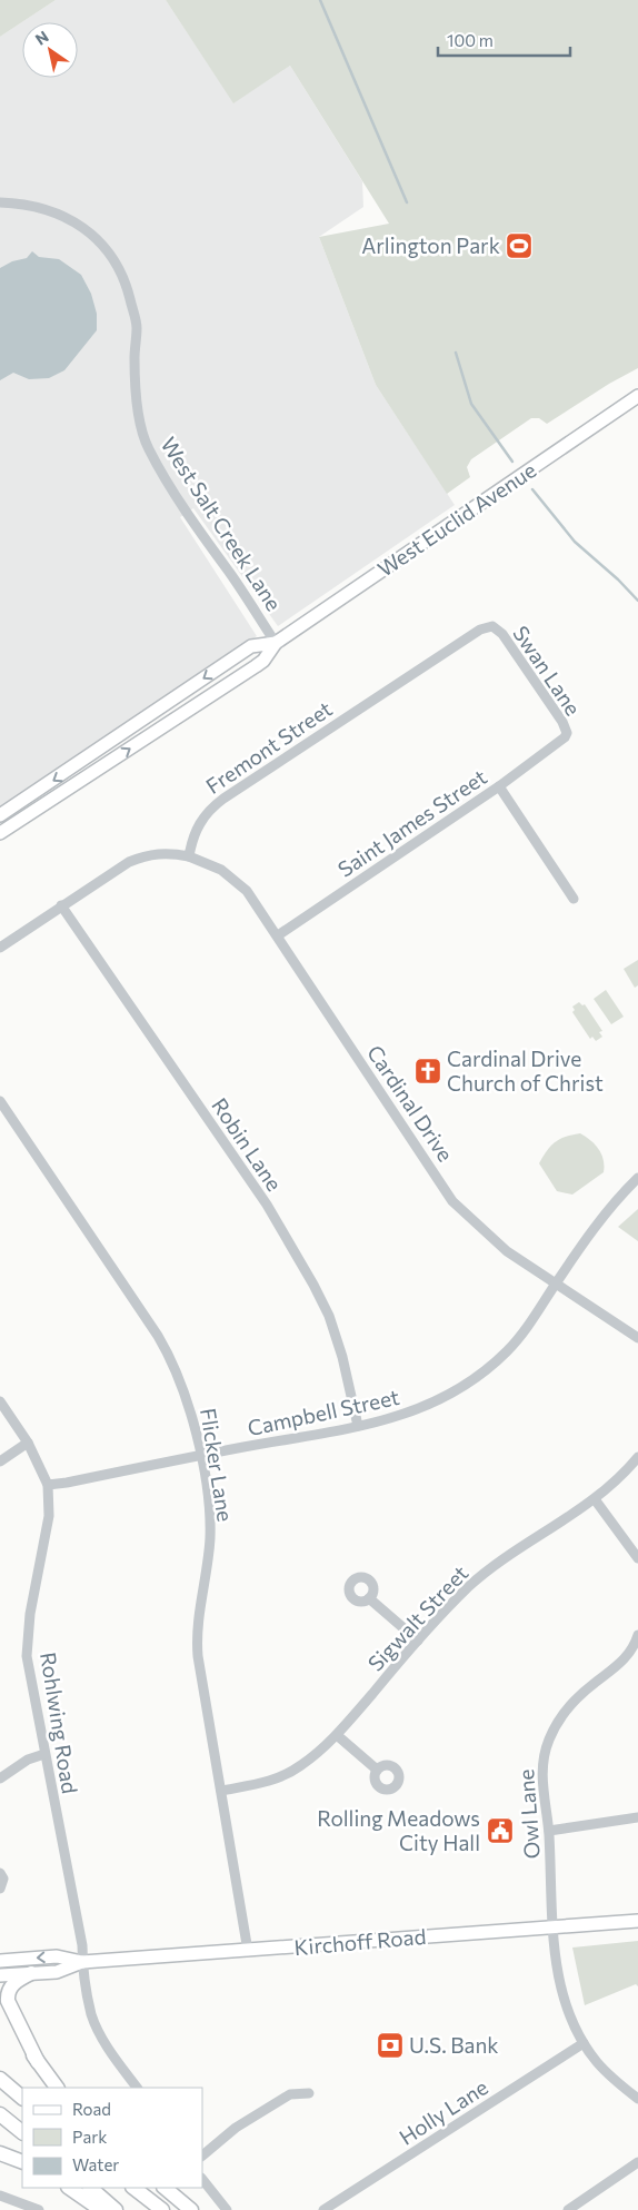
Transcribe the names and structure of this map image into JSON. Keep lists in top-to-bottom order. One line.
{"streets":{"main road":["West Euclid Avenue","Kirchoff Road"],"street":["West Salt Creek Lane","Swan Lane","Fremont Street","Saint James Street","Cardinal Drive","Robin Lane","Campbell Street","Flicker Lane","Sigwalt Street","Rohlwing Road","Owl Lane","Holly Lane"]},"crossings":[["West Euclid Avenue","West Salt Creek Lane"],["Swan Lane","Fremont Street"],["Swan Lane","Saint James Street"],["Fremont Street","Cardinal Drive"],["Saint James Street","Cardinal Drive"],["Cardinal Drive","Campbell Street"],["Robin Lane","Campbell Street"],["Campbell Street","Flicker Lane"],["Campbell Street","Rohlwing Road"],["Flicker Lane","Sigwalt Street"],["Flicker Lane","Kirchoff Road"],["Rohlwing Road","Kirchoff Road"],["Owl Lane","Kirchoff Road"],["Owl Lane","Holly Lane"]],"places":{"sports":["Arlington Park"],"church":["Cardinal Drive Church of Christ"],"public building":["Rolling Meadows City Hall"],"bank":["U.S. Bank"]},"legend":["Road","Park","Water"],"scale_bar":"100 m","north":"top left"}
